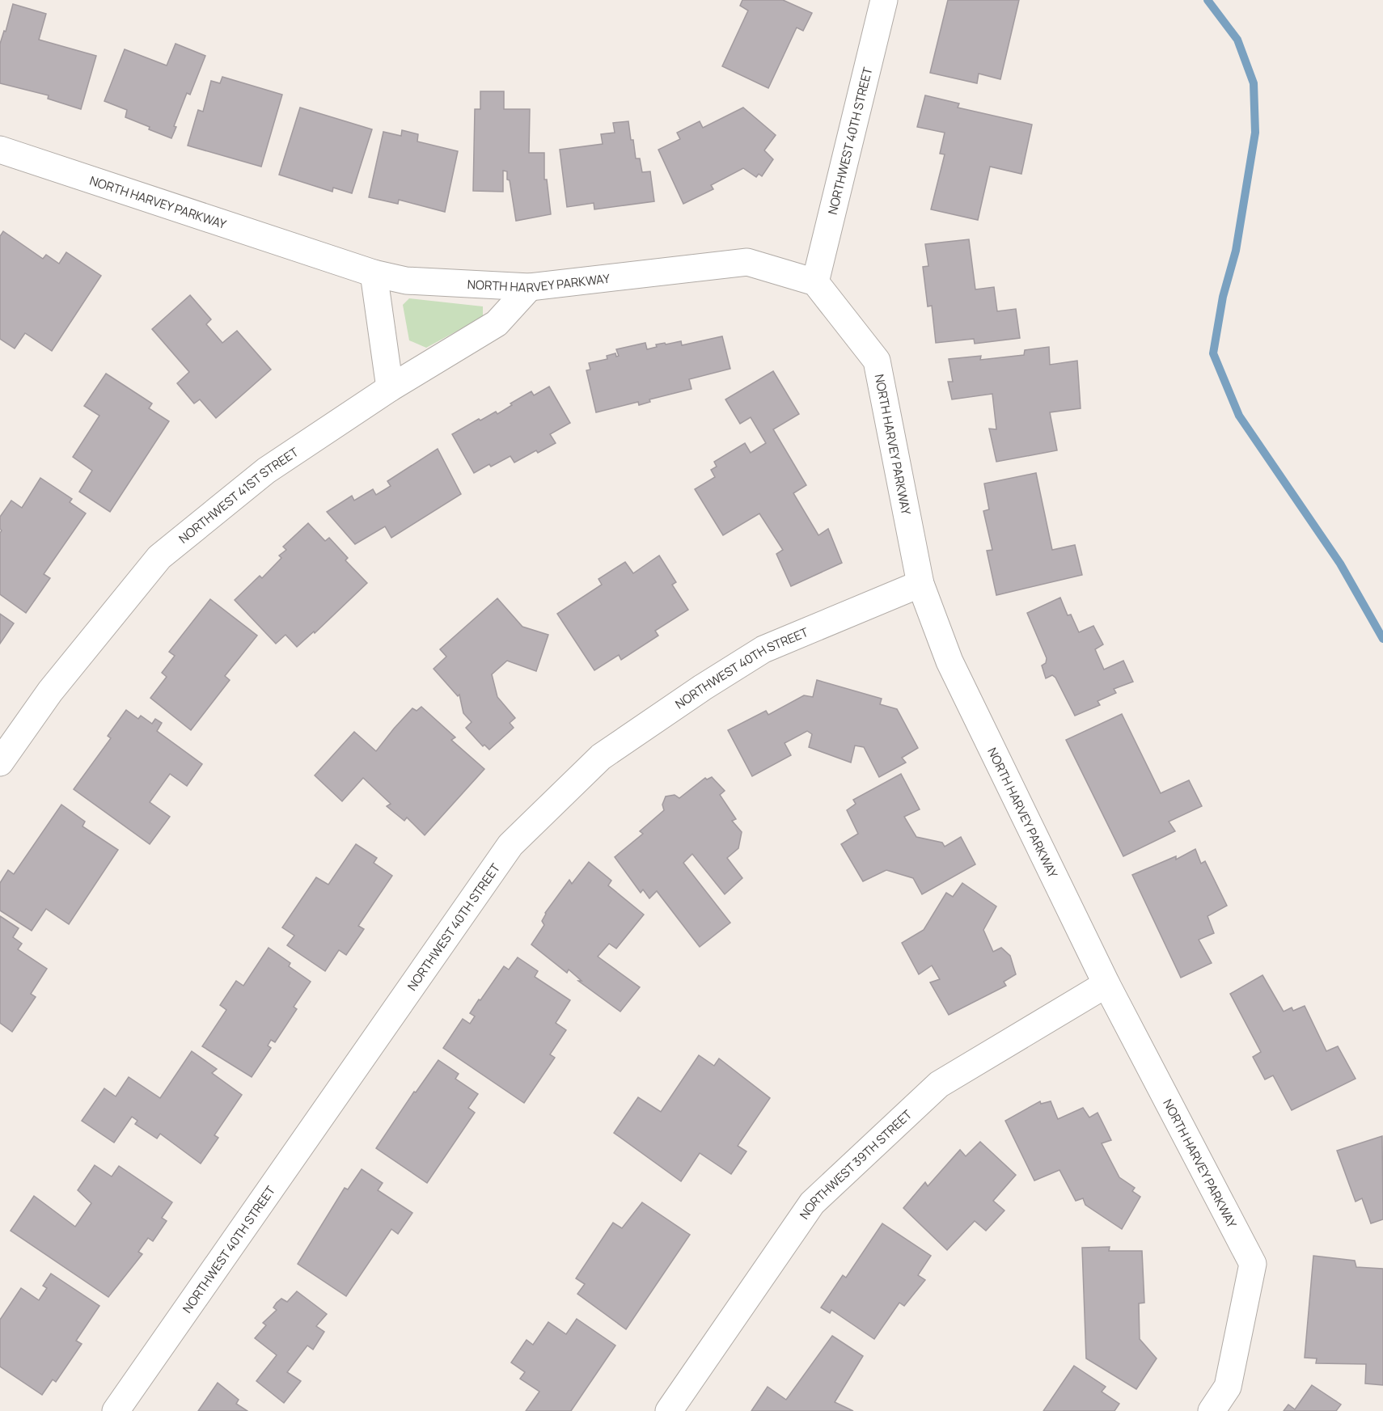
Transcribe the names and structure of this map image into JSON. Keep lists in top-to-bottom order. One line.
{"streets":{"street":["NORTHWEST 40TH STREET","NORTH HARVEY PARKWAY","NORTHWEST 41ST STREET","NORTHWEST 39TH STREET"]},"crossings":[["NORTHWEST 40TH STREET","NORTH HARVEY PARKWAY"],["NORTH HARVEY PARKWAY","NORTHWEST 41ST STREET"],["NORTH HARVEY PARKWAY","NORTHWEST 39TH STREET"]]}
